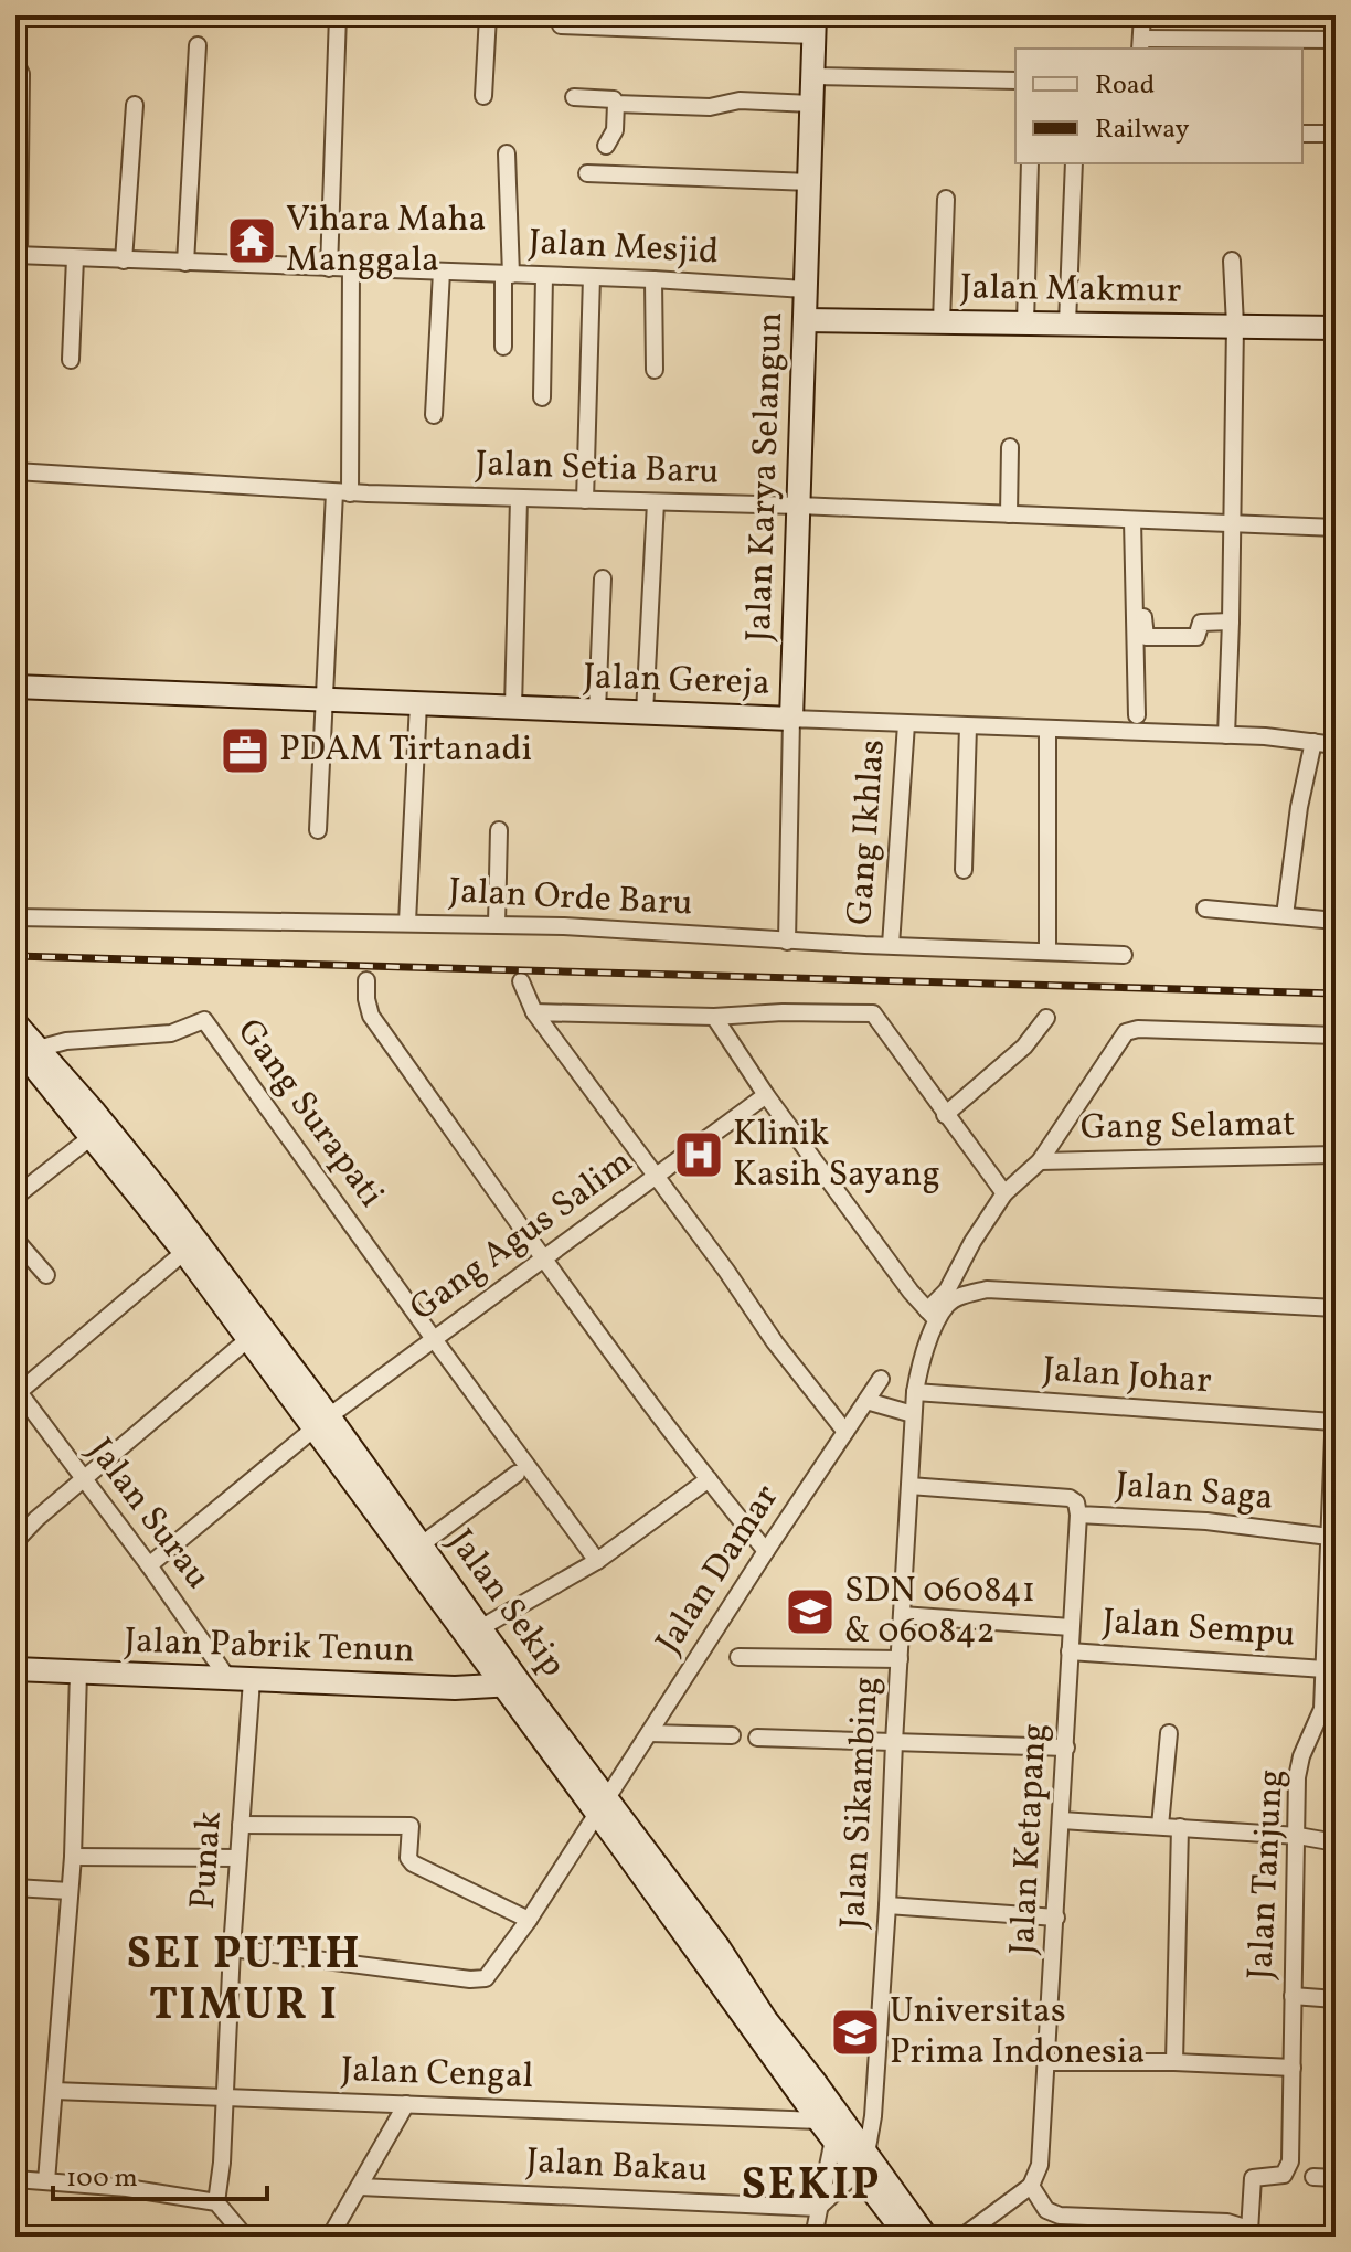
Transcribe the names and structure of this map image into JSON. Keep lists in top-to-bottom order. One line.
{"streets":{"street":["Jalan Mesjid","Jalan Makmur","Jalan Setia Baru","Jalan Karya Selangun","Jalan Gereja","Gang Ikhlas","Jalan Orde Baru","Gang Surapati","Gang Selamat","Gang Agus Salim","Jalan Johar","Jalan Saga","Jalan Surau","Jalan Damar","Jalan Sekip","Jalan Sempu","Jalan Pabrik Tenun","Jalan Sikambing","Jalan Ketapang","Punak","Jalan Tanjung","Jalan Cengal","Jalan Bakau"]},"crossings":[["Jalan Mesjid","Jalan Karya Selangun"],["Jalan Makmur","Jalan Karya Selangun"],["Jalan Setia Baru","Jalan Karya Selangun"],["Jalan Karya Selangun","Jalan Gereja"],["Jalan Karya Selangun","Jalan Orde Baru"],["Jalan Gereja","Gang Ikhlas"],["Gang Ikhlas","Jalan Orde Baru"],["Gang Surapati","Gang Agus Salim"],["Gang Surapati","Jalan Sekip"],["Gang Agus Salim","Jalan Surau"],["Gang Agus Salim","Jalan Sekip"],["Jalan Johar","Jalan Sikambing"],["Jalan Johar","Jalan Tanjung"],["Jalan Saga","Jalan Sikambing"],["Jalan Saga","Jalan Ketapang"],["Jalan Saga","Jalan Tanjung"],["Jalan Surau","Jalan Pabrik Tenun"],["Jalan Surau","Punak"],["Jalan Damar","Jalan Sekip"],["Jalan Damar","Punak"],["Jalan Sekip","Jalan Pabrik Tenun"],["Jalan Sekip","Jalan Sikambing"],["Jalan Sekip","Jalan Cengal"],["Jalan Sempu","Jalan Ketapang"],["Jalan Sempu","Jalan Tanjung"],["Jalan Pabrik Tenun","Punak"],["Punak","Jalan Cengal"]],"districts":["SEI PUTIH TIMUR I","SEKIP"],"places":{"temple":["Vihara Maha Manggala"],"office":["PDAM Tirtanadi"],"hospital":["Klinik Kasih Sayang"],"school or university":["SDN 060841 & 060842","Universitas Prima Indonesia"]},"legend":["Road","Railway"],"scale_bar":"100 m"}
